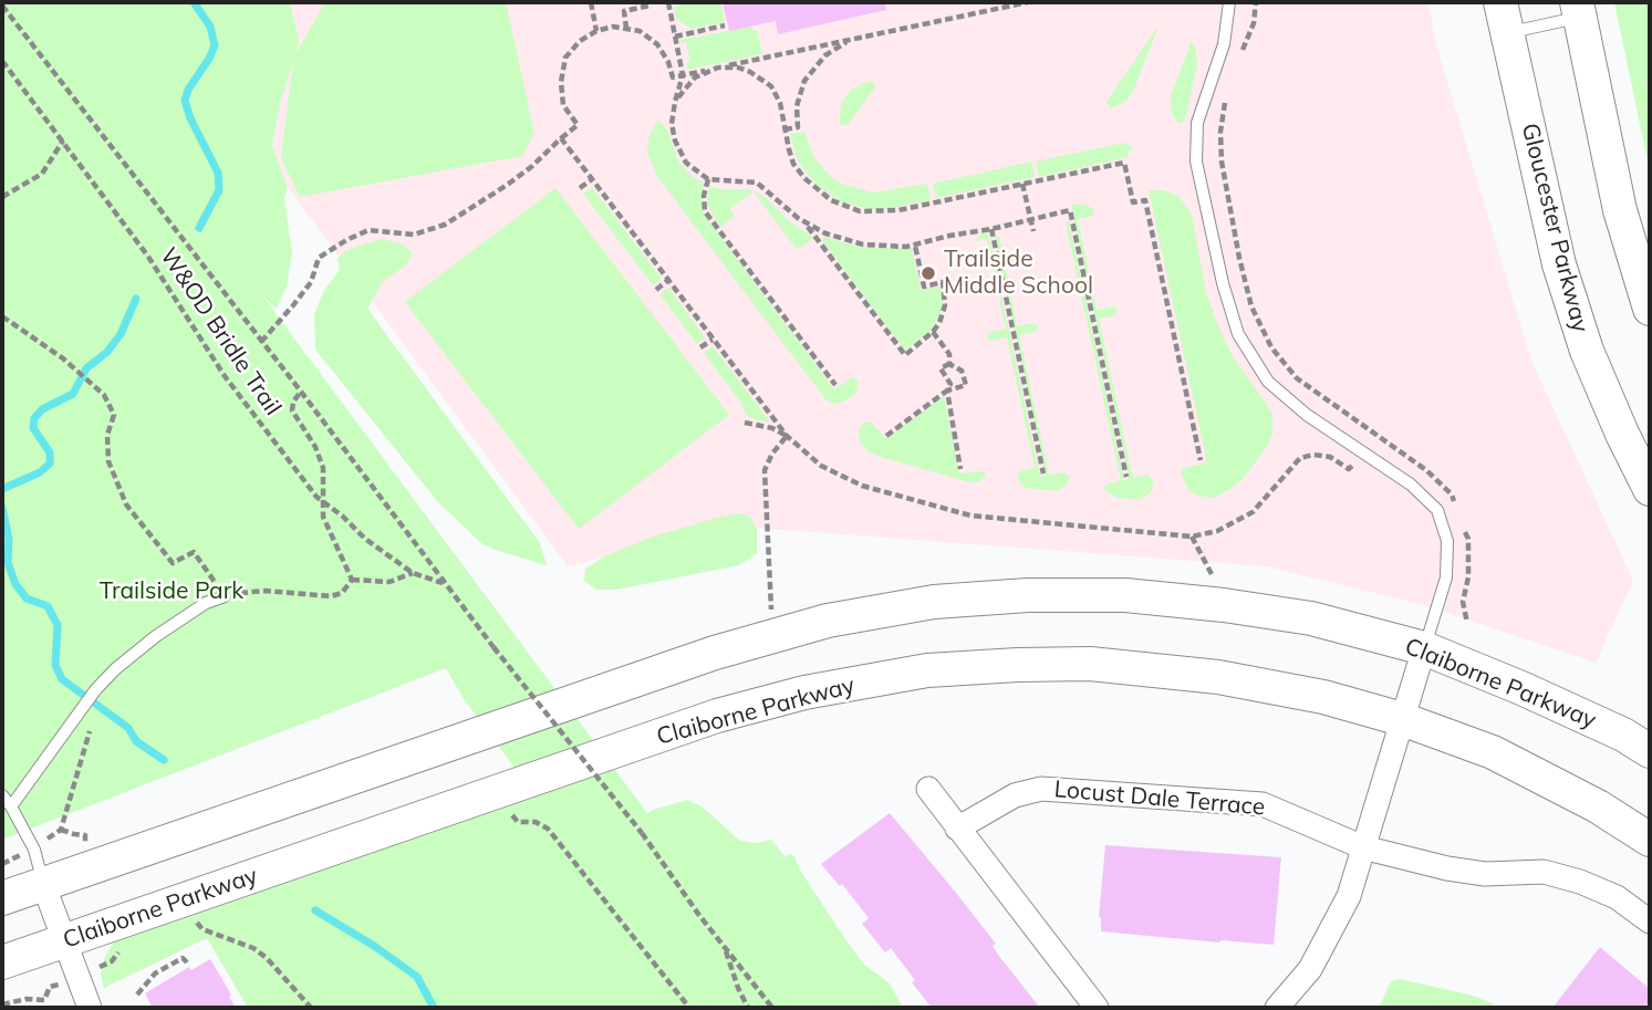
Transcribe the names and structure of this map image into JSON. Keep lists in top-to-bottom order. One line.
{"streets":{"main road":["Gloucester Parkway","Claiborne Parkway"],"street":["Locust Dale Terrace"],"path":["W&OD Bridle Trail"]},"parks":["Trailside Park"],"places":["Trailside Middle School"]}
